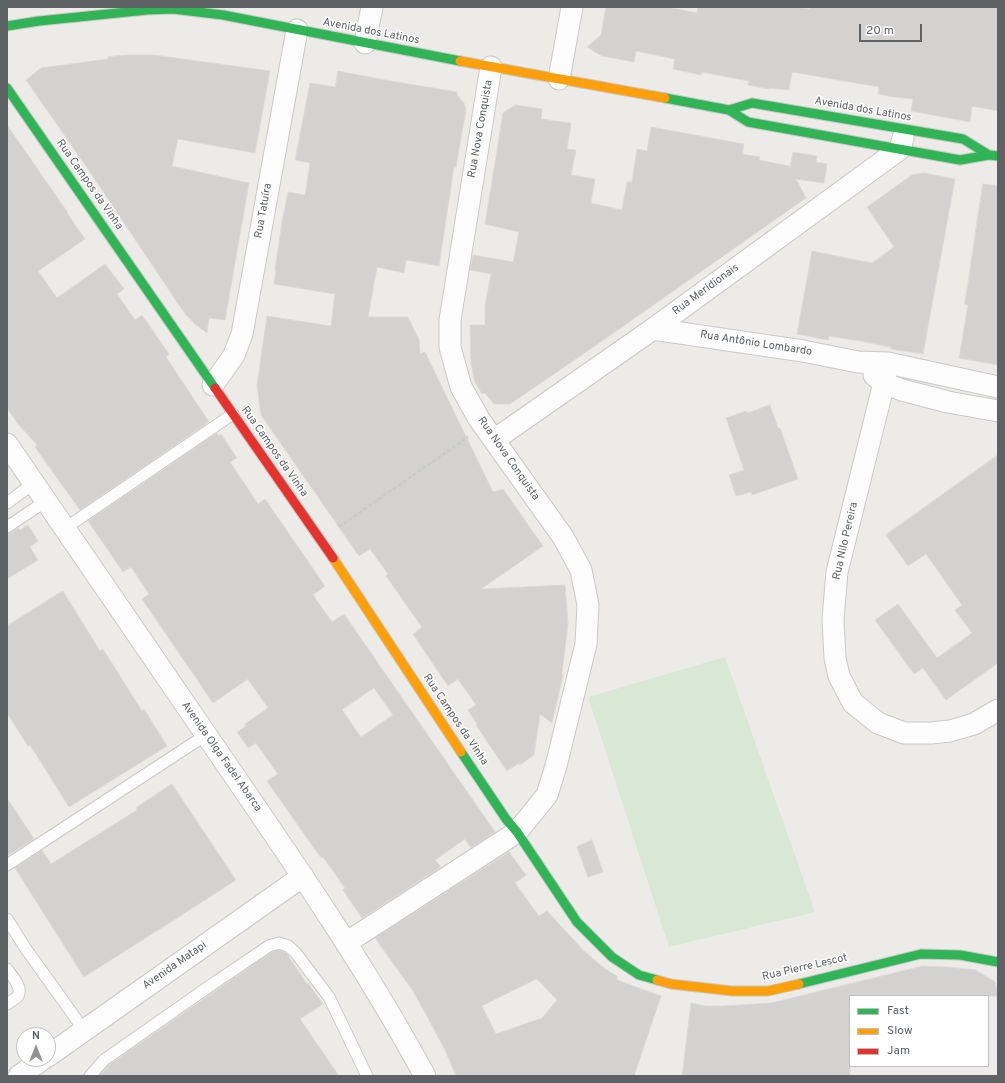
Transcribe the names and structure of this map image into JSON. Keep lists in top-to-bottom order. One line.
{"streets":{"street":["Avenida dos Latinos","Rua Nova Conquista","Rua Campos da Vinha","Rua Tatuíra","Rua Meridionais","Rua Antônio Lombardo","Rua Nilo Pereira","Avenida Olga Fadel Abarca","Avenida Matapi","Rua Pierre Lescot"]},"crossings":[["Avenida dos Latinos","Rua Nova Conquista"],["Avenida dos Latinos","Rua Tatuíra"],["Avenida dos Latinos","Rua Meridionais"],["Rua Nova Conquista","Rua Campos da Vinha"],["Rua Nova Conquista","Rua Meridionais"],["Rua Nova Conquista","Avenida Olga Fadel Abarca"],["Rua Nova Conquista","Rua Pierre Lescot"],["Rua Campos da Vinha","Rua Tatuíra"],["Rua Campos da Vinha","Rua Pierre Lescot"],["Rua Meridionais","Rua Antônio Lombardo"],["Rua Antônio Lombardo","Rua Nilo Pereira"],["Avenida Olga Fadel Abarca","Avenida Matapi"]],"legend":["Fast","Slow","Jam"],"scale_bar":"20 m","north":"top"}
